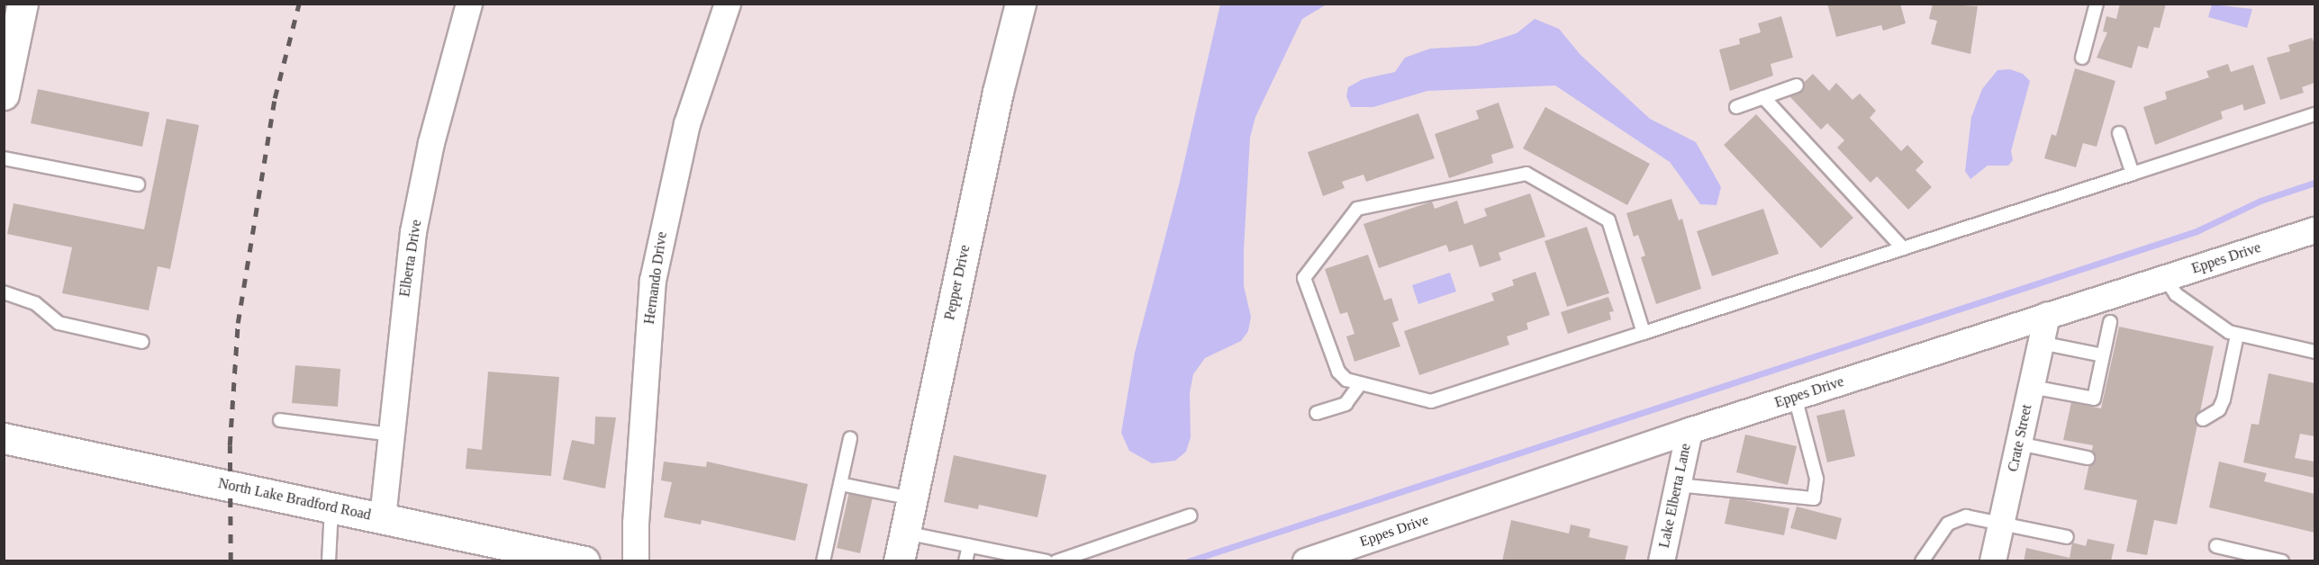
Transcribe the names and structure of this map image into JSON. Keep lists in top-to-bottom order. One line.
{"streets":{"street":["Elberta Drive","Eppes Drive","Hernando Drive","Pepper Drive","Crate Street","Lake Elberta Lane","North Lake Bradford Road"]},"crossings":[["Elberta Drive","North Lake Bradford Road"],["Eppes Drive","Crate Street"],["Eppes Drive","Lake Elberta Lane"]]}
